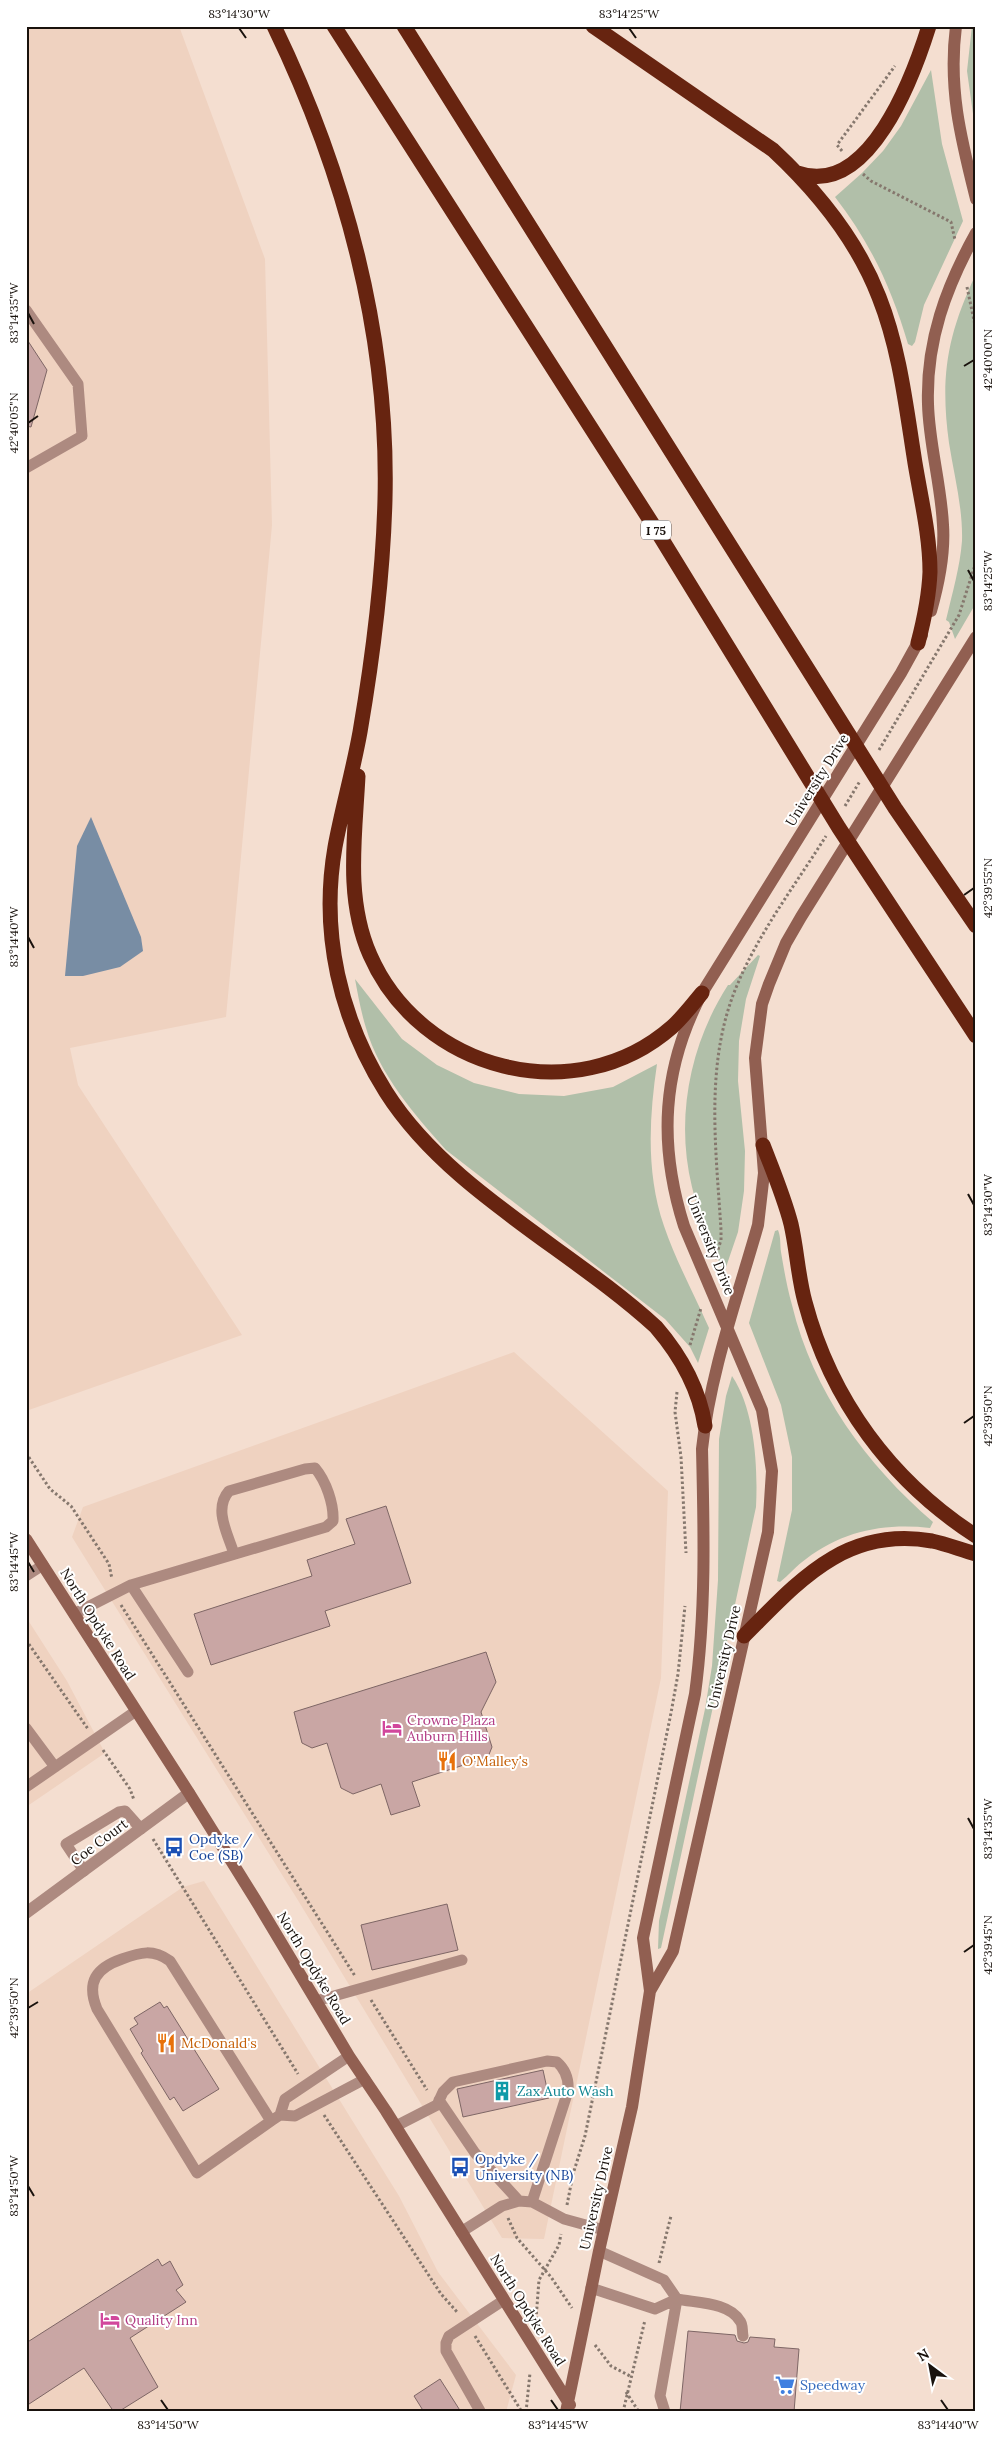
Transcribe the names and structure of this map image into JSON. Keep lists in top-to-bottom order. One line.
{"streets":{"highway":["I 75"],"main road":["University Drive","North Opdyke Road"],"street":["Coe Court"]},"crossings":[["University Drive","North Opdyke Road"],["North Opdyke Road","Coe Court"]],"places":{"hotel":["Crowne Plaza Auburn Hills","Quality Inn"],"restaurant":["O'Malley's","McDonald's"],"bus stop":["Opdyke / Coe (SB)","Opdyke / University (NB)"],"building":["Zax Auto Wash"],"supermarket":["Speedway"]},"north":"top left","coordinates":["83°14'30\"W","83°14'25\"W","83°14'35\"W","42°40'00\"N","42°40'05\"N","42°39'55\"N","83°14'40\"W","42°39'50\"N","83°14'45\"W","42°39'45\"N","83°14'50\"W"]}
